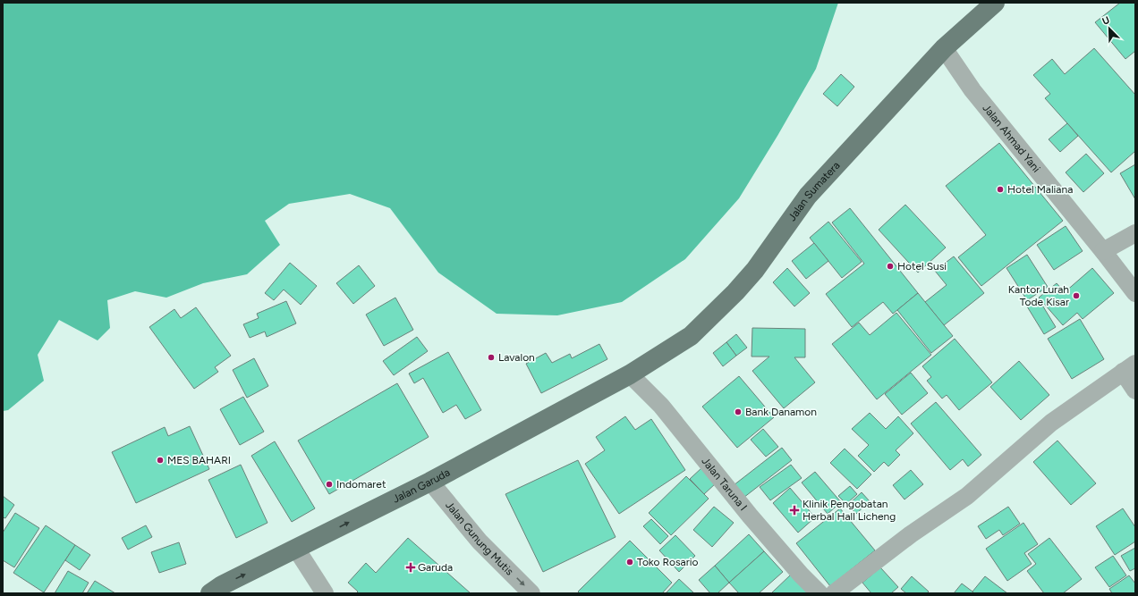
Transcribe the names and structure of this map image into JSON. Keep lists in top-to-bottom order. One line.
{"streets":{"main road":["Jalan Sumatera","Jalan Garuda"],"street":["Jalan Ahmad Yani","Jalan Taruna I","Jalan Gunung Mutis"]},"crossings":[["Jalan Ahmad Yani","Jalan Sumatera"],["Jalan Sumatera","Jalan Taruna I"],["Jalan Sumatera","Jalan Garuda"],["Jalan Taruna I","Jalan Garuda"],["Jalan Garuda","Jalan Gunung Mutis"]],"one_way":["Jalan Garuda","Jalan Gunung Mutis"],"places":{"other":["Hotel Maliana","Hotel Susi","Kantor Lurah Tode Kisar","Lavalon","Bank Danamon","MES BAHARI","Indomaret","Toko Rosario"],"health":["Klinik Pengobatan Herbal Hall Licheng","Garuda"]},"north":"top left"}
